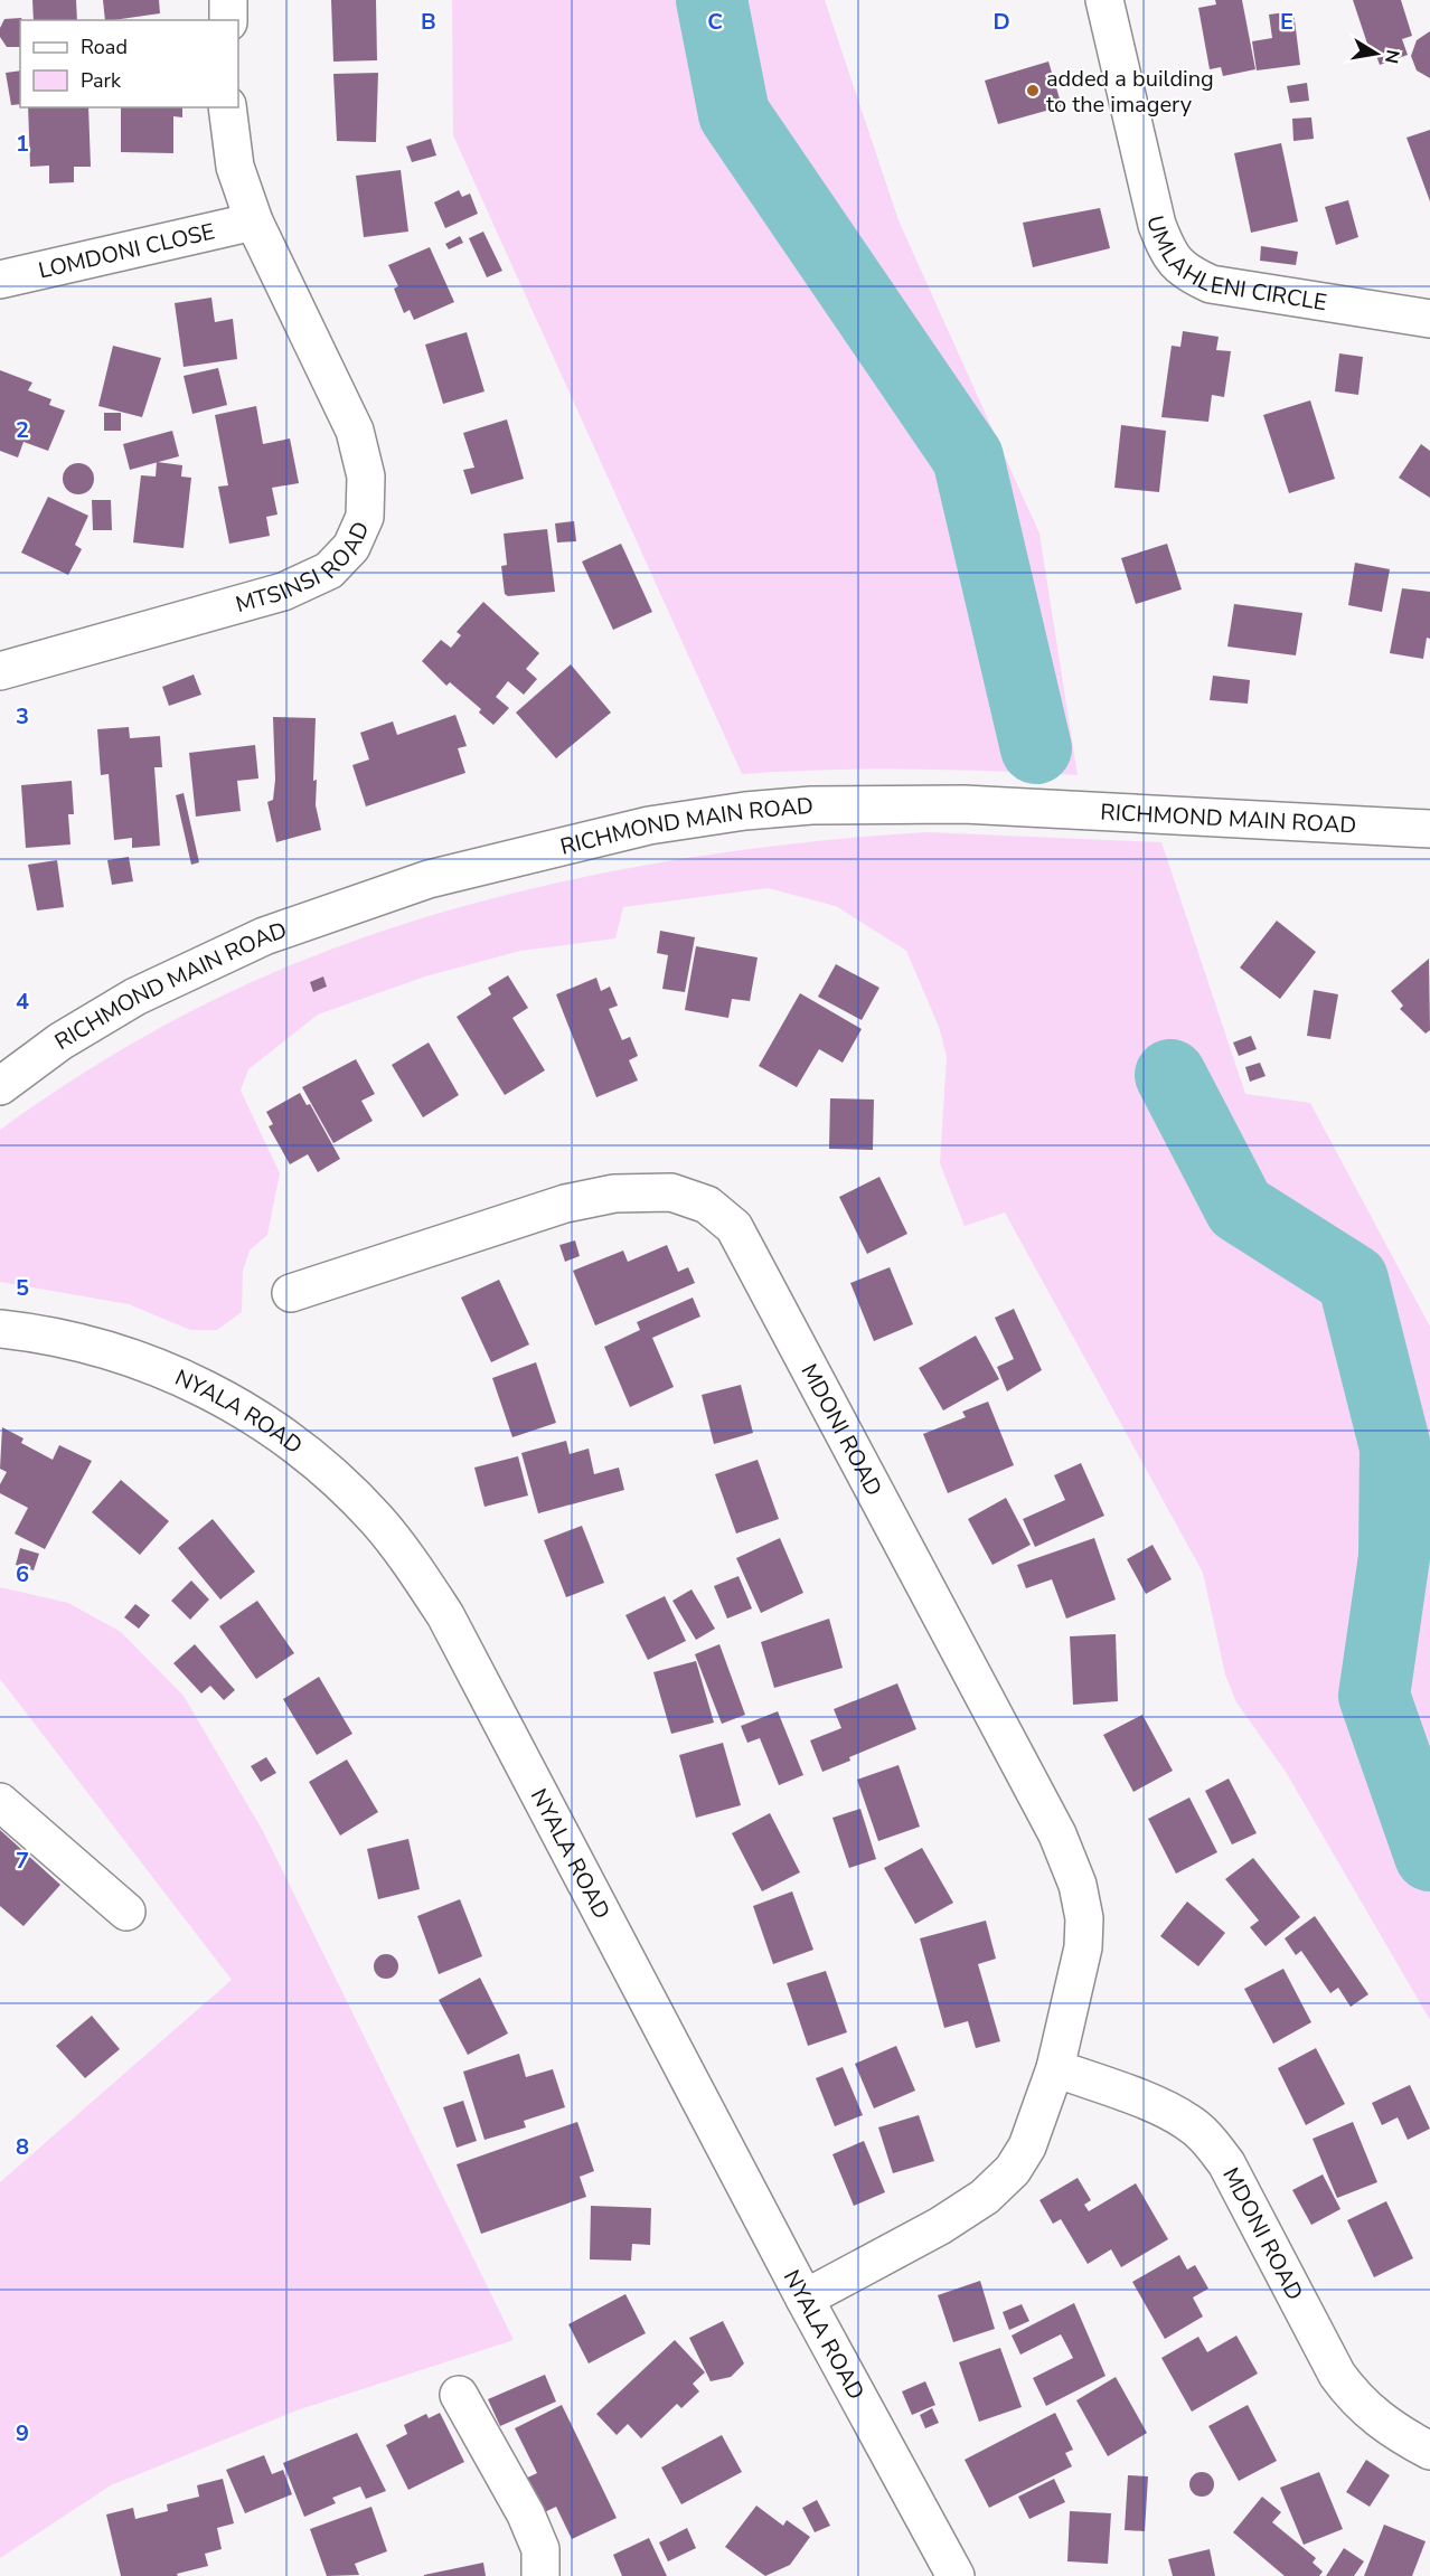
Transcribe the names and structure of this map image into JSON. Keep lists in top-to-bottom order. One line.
{"streets":{"street":["LOMDONI CLOSE","UMLAHLENI CIRCLE","MTSINSI ROAD","RICHMOND MAIN ROAD","NYALA ROAD","MDONI ROAD"]},"crossings":[["LOMDONI CLOSE","MTSINSI ROAD"],["NYALA ROAD","MDONI ROAD"]],"places":["added a building to the imagery"],"legend":["Road","Park"],"north":"right","grid":{"columns":["B","C","D","E"],"rows":["1","2","3","4","5","6","7","8","9"]}}
